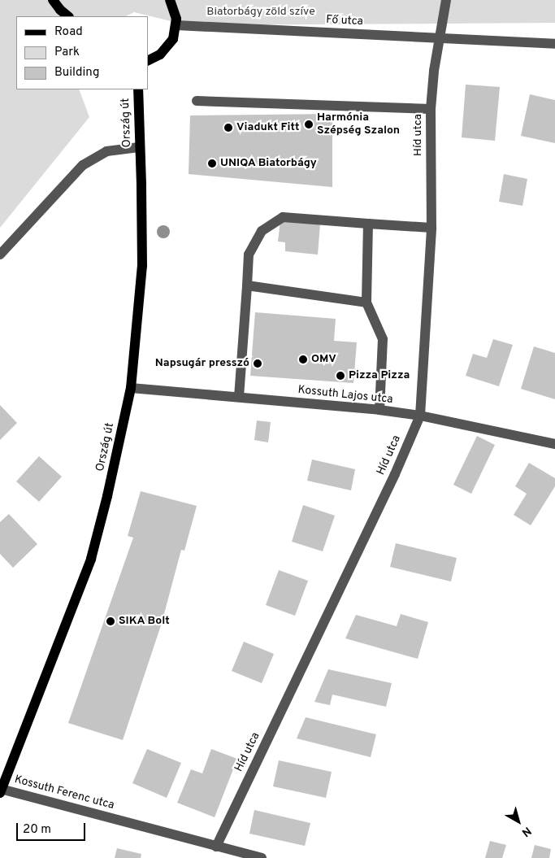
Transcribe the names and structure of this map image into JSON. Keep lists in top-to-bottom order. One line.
{"streets":{"main road":["Ország út"],"street":["Fő utca","Híd utca","Kossuth Lajos utca","Kossuth Ferenc utca"]},"crossings":[["Fő utca","Híd utca"],["Ország út","Kossuth Lajos utca"],["Ország út","Kossuth Ferenc utca"],["Híd utca","Kossuth Lajos utca"],["Híd utca","Kossuth Ferenc utca"]],"parks":["Biatorbágy zöld szíve"],"places":["Harmónia Szépség Szalon","Viadukt Fitt","UNIQA Biatorbágy","OMV","Napsugár presszó","Pizza Pizza","SIKA Bolt"],"legend":["Road","Park","Building"],"scale_bar":"20 m","north":"bottom right"}
